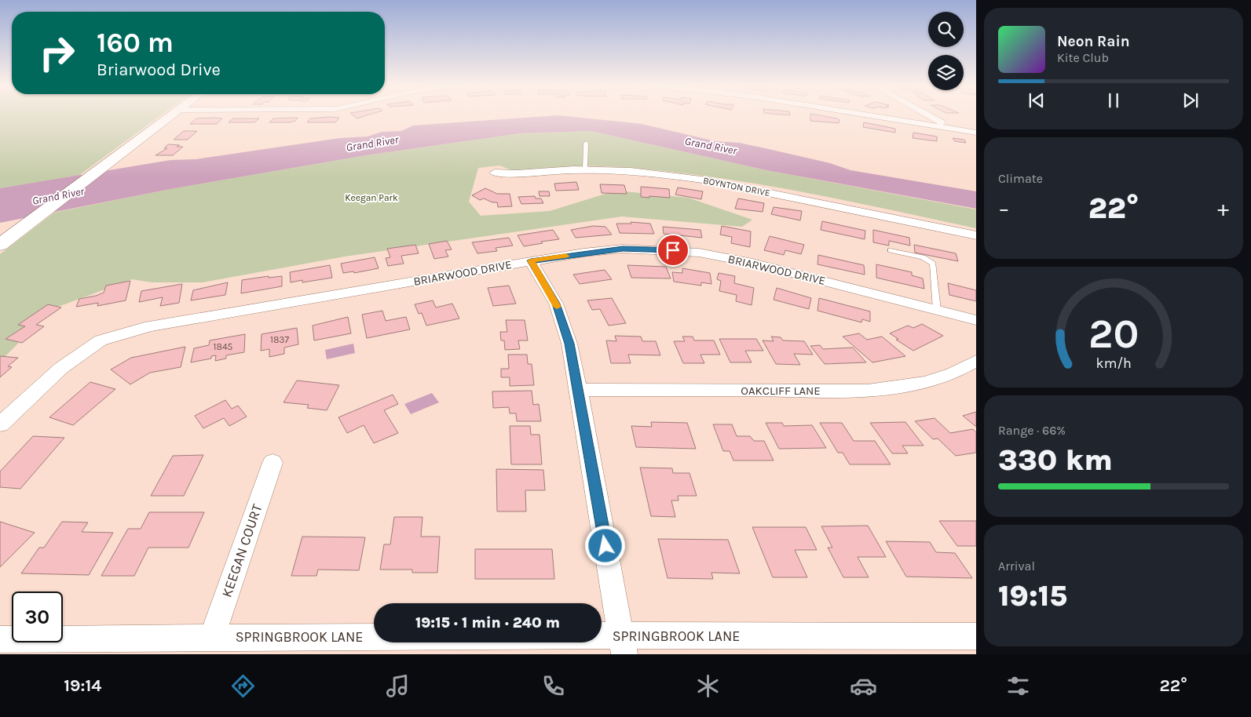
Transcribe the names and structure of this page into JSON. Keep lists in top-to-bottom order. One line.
{"streets":{"street":["BOYNTON DRIVE","BRIARWOOD DRIVE","OAKCLIFF LANE","KEEGAN COURT","SPRINGBROOK LANE"]},"crossings":[["KEEGAN COURT","SPRINGBROOK LANE"]],"water":["Grand River"],"parks":["Keegan Park"],"house_numbers":["1837","1845"],"page":{"turn":["160 m","Briarwood Drive"],"song":["Neon Rain","Kite Club"],"tile":["Climate",["Range · 66%","330 km"],["Arrival","19:15"]],"heat":["−","22°","+"],"limit":"30","trip":"19:15 · 1 min · 240 m","tabs":["19:14","22°"],"gauge":["20","km/h"]}}
